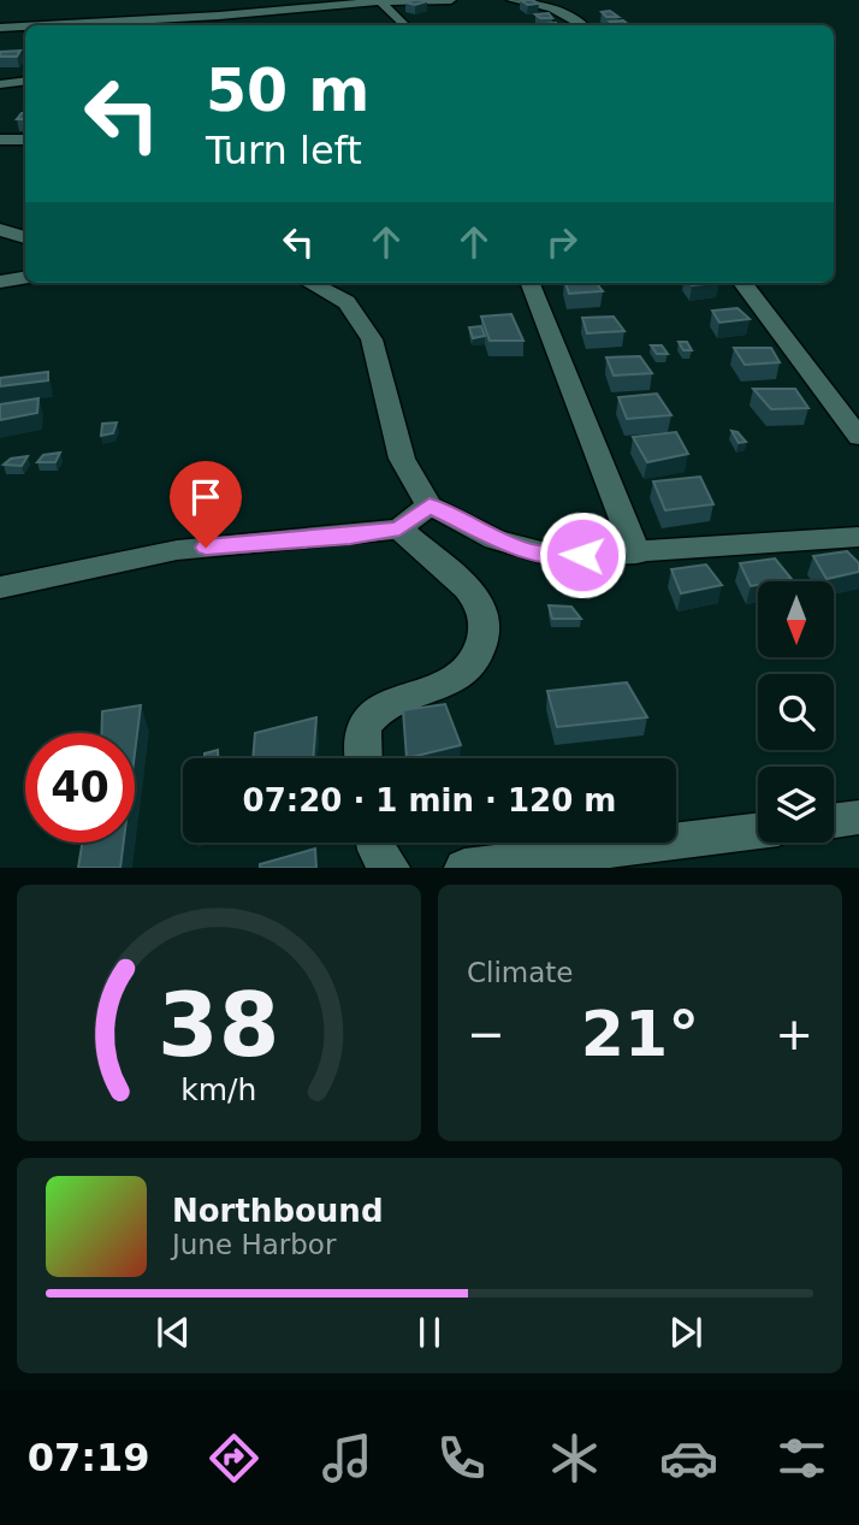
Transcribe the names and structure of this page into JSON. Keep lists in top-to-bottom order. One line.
{"north":"bottom","page":{"turn":["50 m","Turn left"],"limit":"40","trip":"07:20 · 1 min · 120 m","tile":"Climate","heat":["−","21°","+"],"song":["Northbound","June Harbor"],"tabs":"07:19","gauge":["38","km/h"]}}
